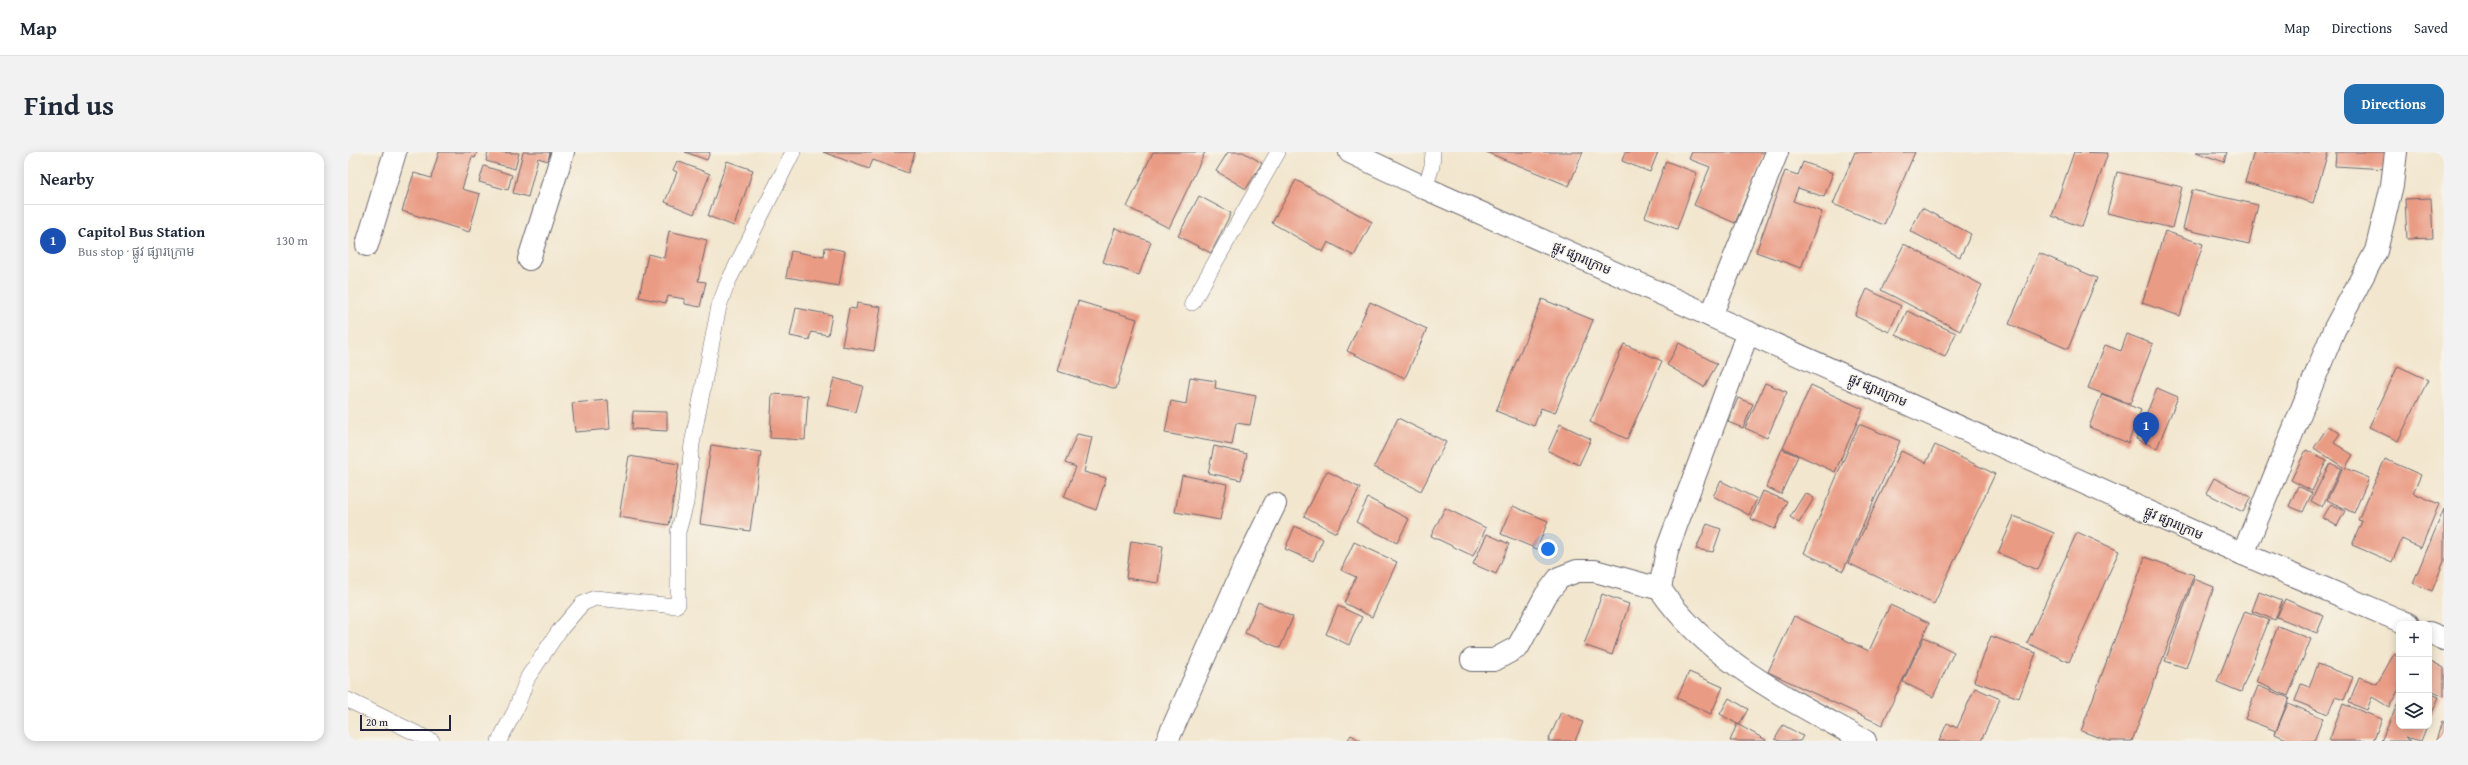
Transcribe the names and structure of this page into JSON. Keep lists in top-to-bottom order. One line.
{"streets":{"street":["ផ្លូវ ផ្សារក្រោម"]},"scale_bar":"20 m","page":{"header":"Map","nav":["Map","Directions","Saved"],"title":"Find us","buttons":"Directions","heading":"Nearby","list":[{"mark":"1","name":"Capitol Bus Station","note":"Bus stop · ផ្លូវ ផ្សារក្រោម","value":"130 m"}],"pins":"1","map_buttons":["+","−"],"scale":"20 m"}}
